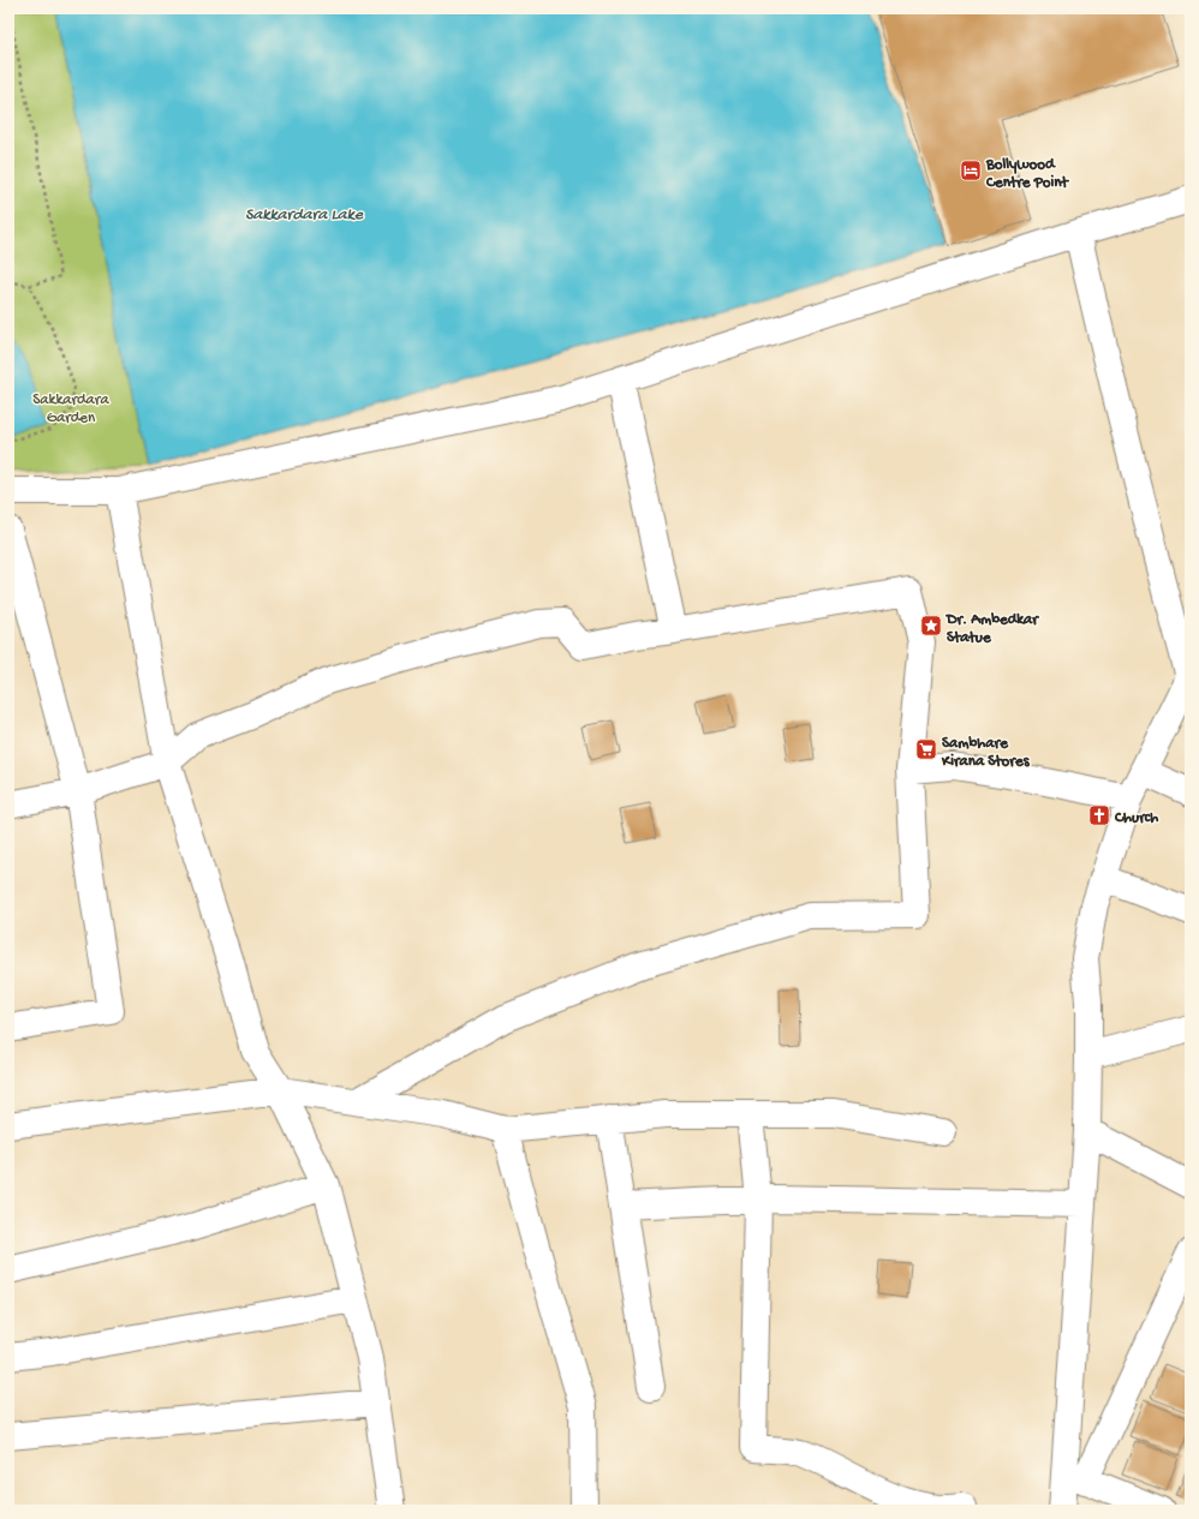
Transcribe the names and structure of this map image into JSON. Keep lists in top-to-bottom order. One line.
{"water":["Sakkardara Lake"],"parks":["Sakkardara Garden"],"places":{"hotel":["Bollywood Centre Point"],"place":["Dr. Ambedkar Statue"],"supermarket":["Sambhare Kirana Stores"],"church":["Church"]}}
